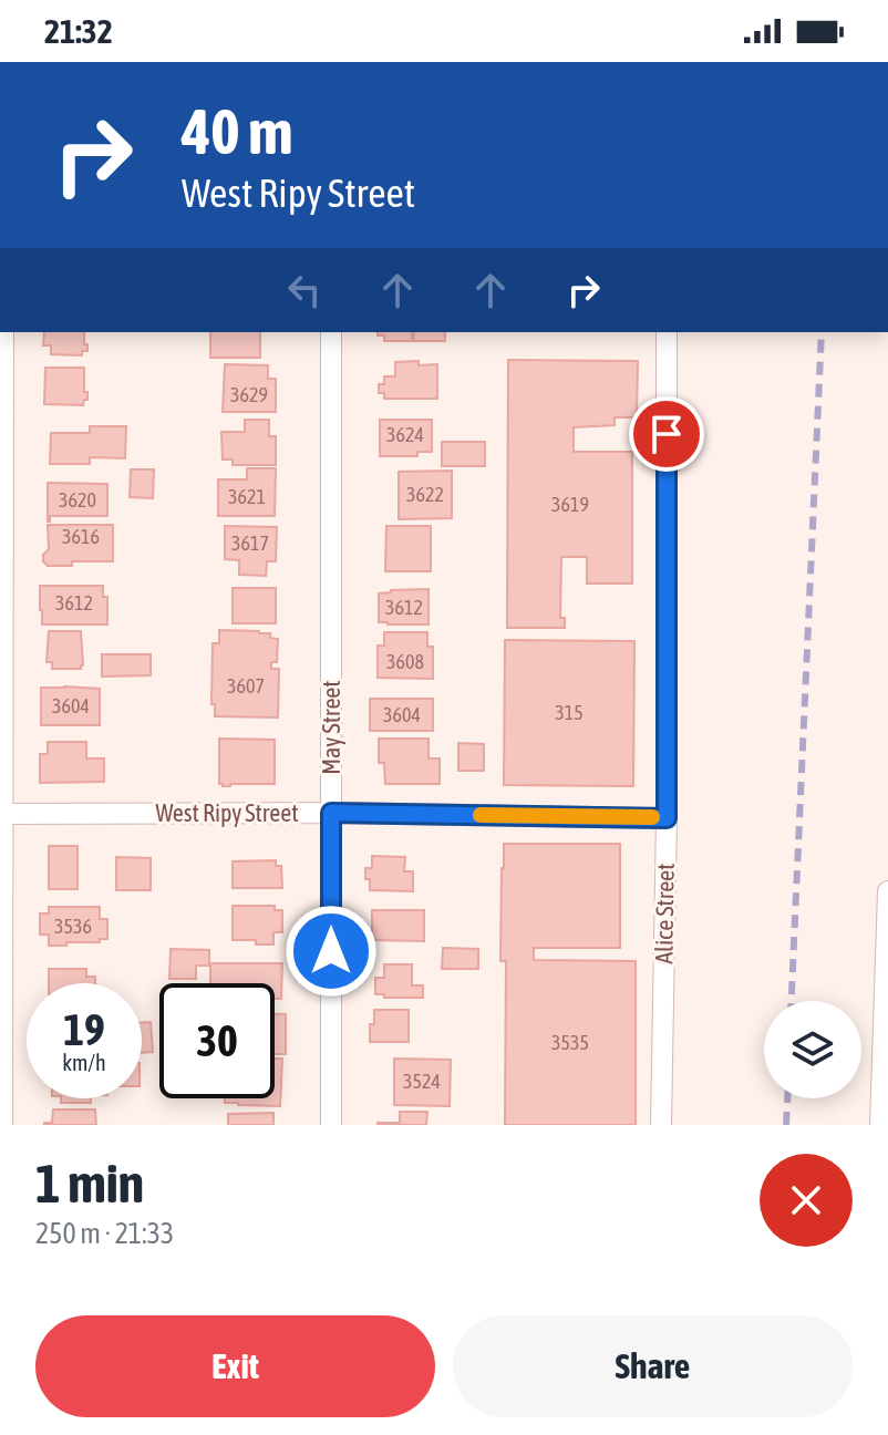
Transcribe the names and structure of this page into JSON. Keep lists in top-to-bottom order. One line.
{"streets":{"street":["May Street","West Ripy Street","Alice Street"]},"crossings":[["May Street","West Ripy Street"],["West Ripy Street","Alice Street"]],"house_numbers":["3629","3624","3622","3621","3620","3619","3616","3617","3612","3612","3608","3607","3604","315","3604","3536","3535","3524"],"page":{"status":"21:32","turn":["40 m","West Ripy Street"],"speed":"19 km/h","limit":"30","heading":["1 min","250 m · 21:33"],"buttons":["Exit","Share"]}}
